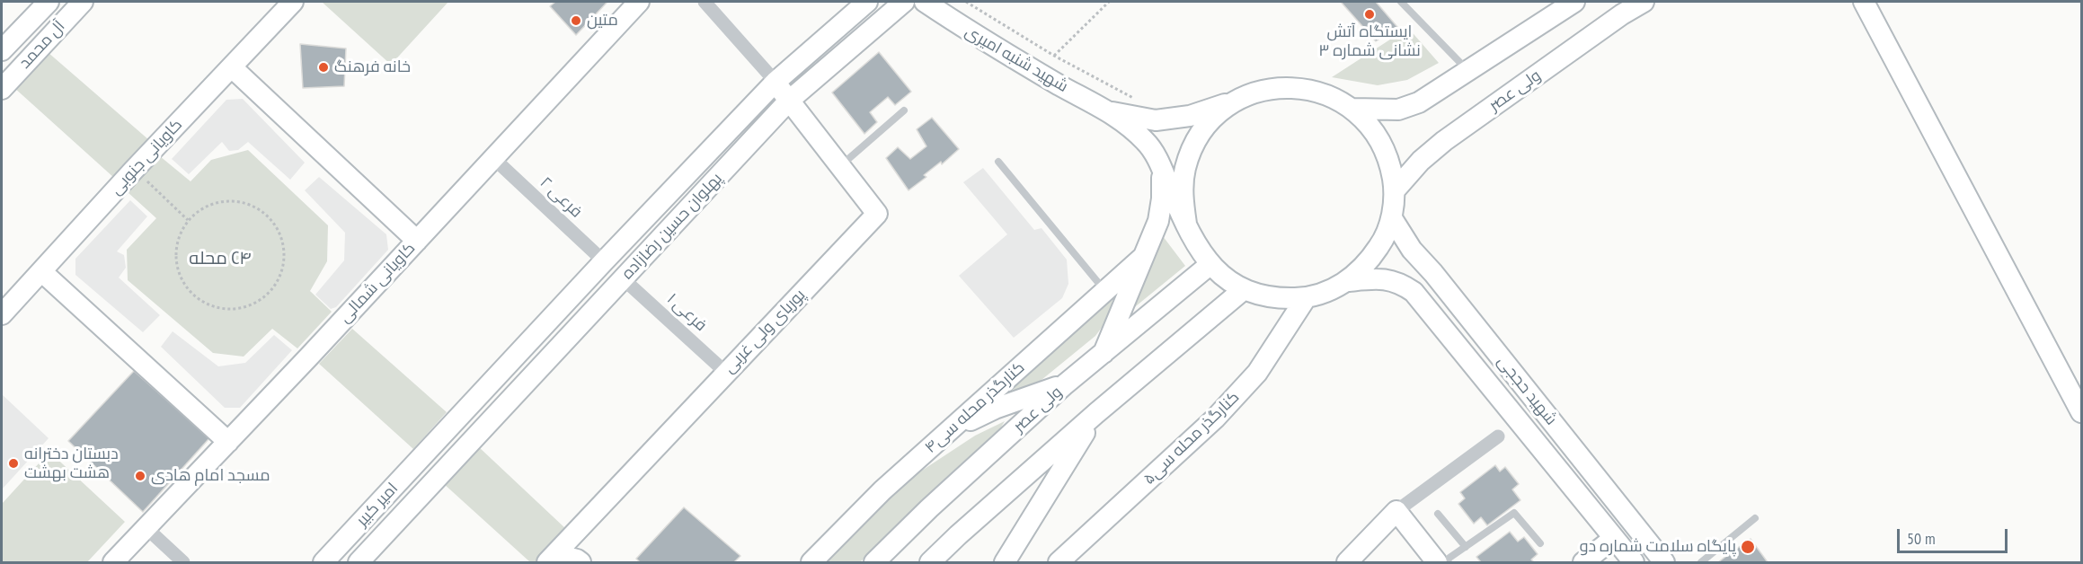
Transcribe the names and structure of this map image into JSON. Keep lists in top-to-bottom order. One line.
{"streets":{"street":["آل محمد","شهید شنبه امیری","ولی عصر","کاویانی جنوبی","فرعی ۲","پهلوان حسین رضازاده","کاویانی شمالی","فرعی ۱","پوریای ولی غربی","شهید حججی","کنارگذر محله سی۴","کنارگذر محله سی۵","امیر کبیر"]},"crossings":[["فرعی ۲","پهلوان حسین رضازاده"],["فرعی ۲","کاویانی شمالی"],["پهلوان حسین رضازاده","فرعی ۱"],["پهلوان حسین رضازاده","پوریای ولی غربی"],["پهلوان حسین رضازاده","امیر کبیر"],["فرعی ۱","پوریای ولی غربی"]],"districts":["محله C۴"],"places":["ایستگاه آتش نشانی شماره ۳","متین","خانه فرهنگ","دبستان دخترانه هشت بهشت","مسجد امام هادی","پایگاه سلامت شماره دو"],"scale_bar":"50 m"}
